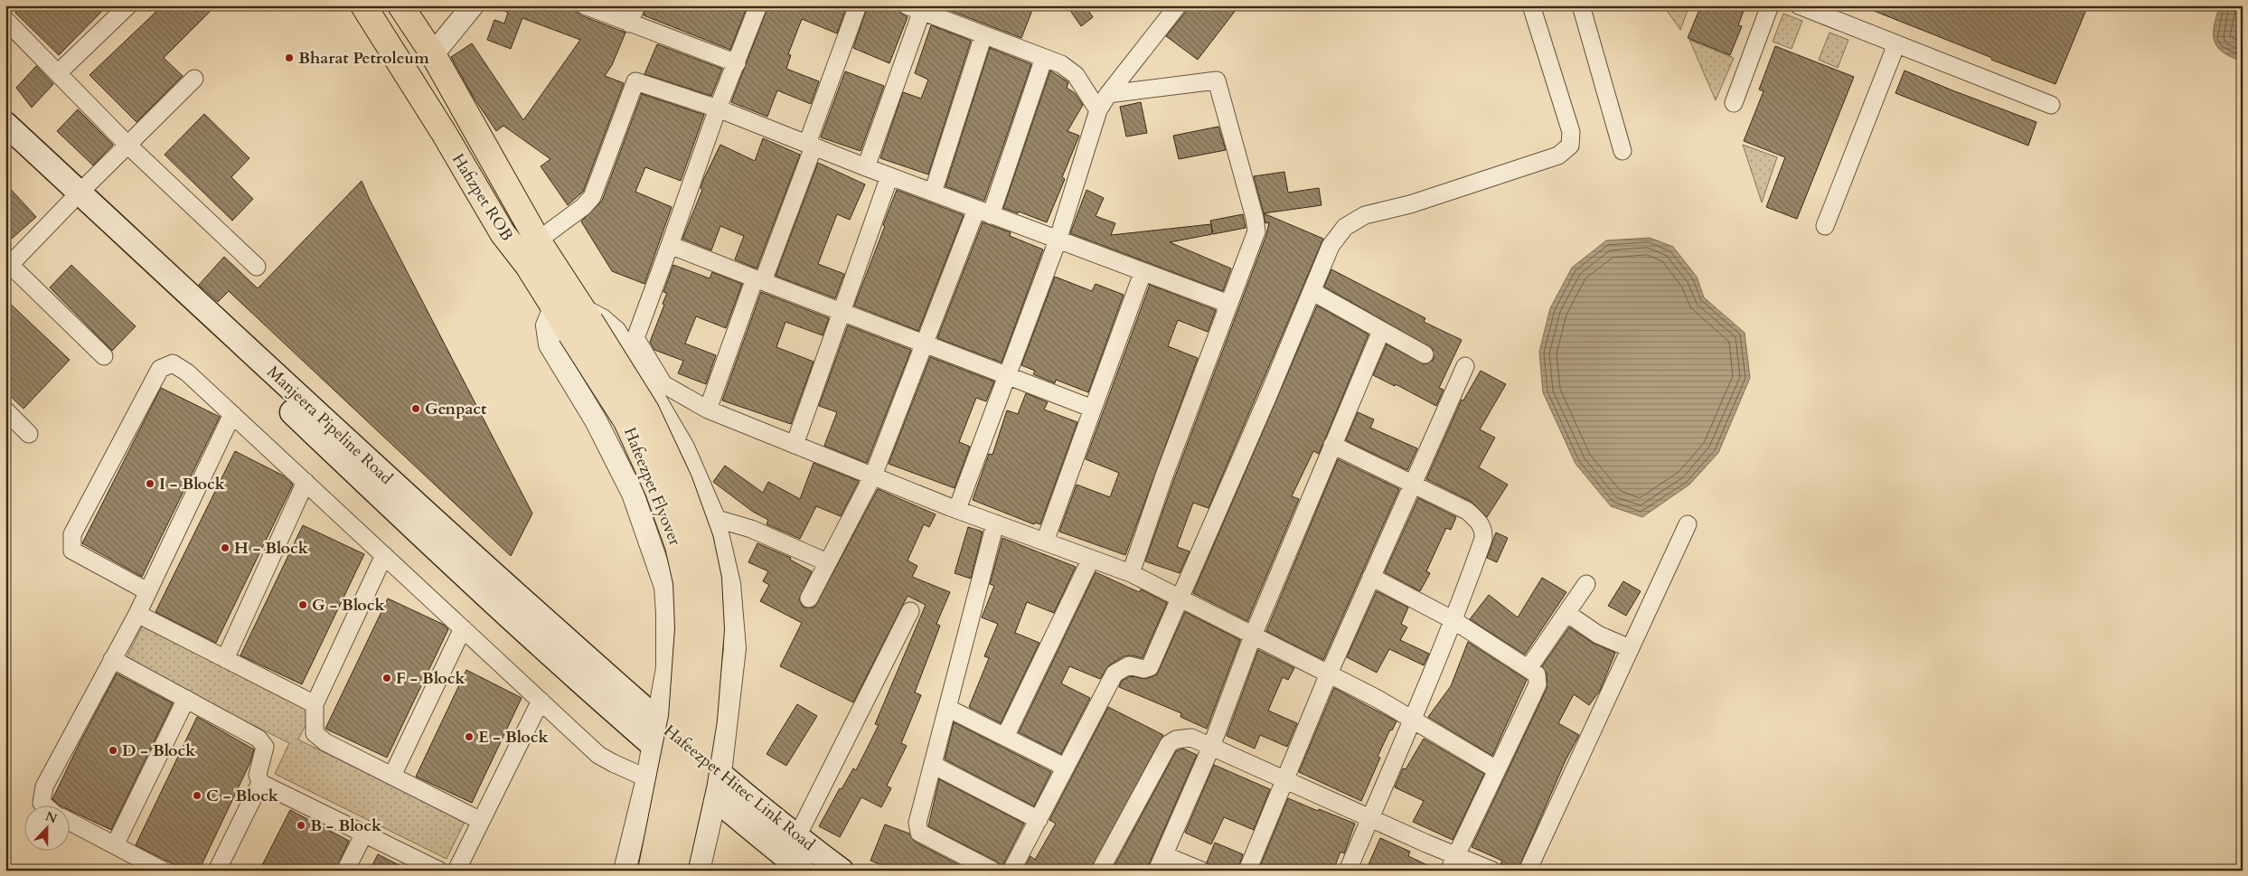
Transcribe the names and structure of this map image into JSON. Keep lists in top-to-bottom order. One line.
{"streets":{"main road":["Hafizpet ROB","Manjeera Pipeline Road","Hafeezpet Flyover","Hafeezpet Hitec Link Road"]},"crossings":[["Hafizpet ROB","Hafeezpet Flyover"],["Manjeera Pipeline Road","Hafeezpet Hitec Link Road"]],"places":["Bharat Petroleum","Genpact","I - Block","H - Block","G - Block","F - Block","E - Block","D - Block","C - Block","B - Block"],"north":"top"}
